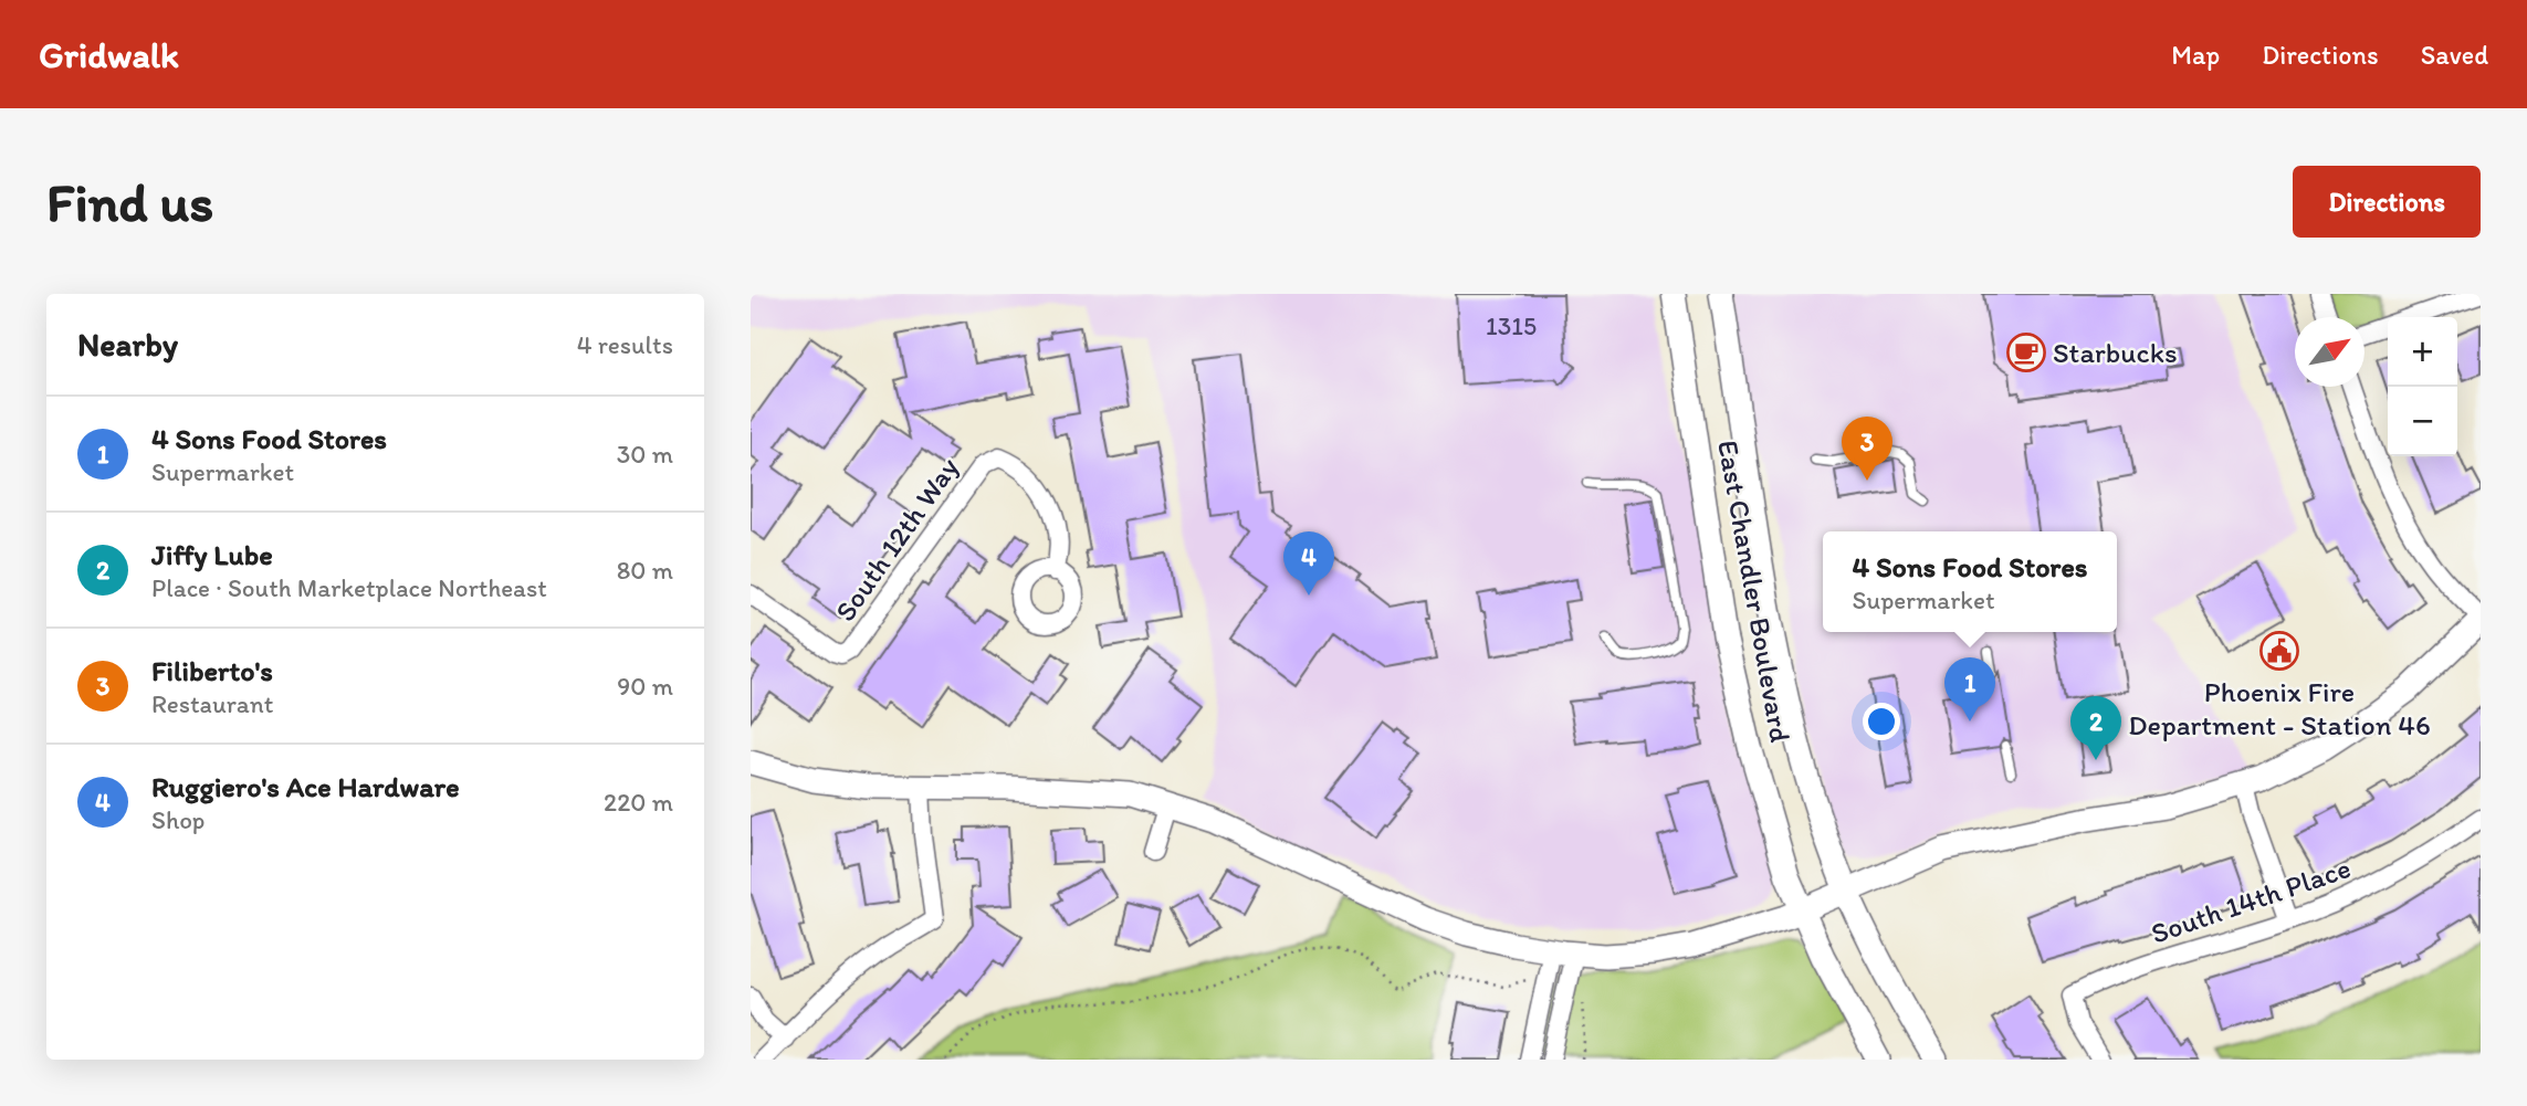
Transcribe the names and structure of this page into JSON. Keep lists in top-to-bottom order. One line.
{"streets":{"street":["South 12th Way","East Chandler Boulevard","South 14th Place"]},"places":{"cafe":["Starbucks"],"public building":["Phoenix Fire Department - Station 46"]},"house_numbers":["1315"],"north":"top right","page":{"header":"Gridwalk","nav":["Map","Directions","Saved"],"buttons":"Directions","title":"Find us","heading":["Nearby","4 results"],"map_buttons":["+","−"],"list":[{"mark":"1","name":"4 Sons Food Stores","note":"Supermarket","value":"30 m"},{"mark":"2","name":"Jiffy Lube","note":"Place · South Marketplace Northeast","value":"80 m"},{"mark":"3","name":"Filiberto's","note":"Restaurant","value":"90 m"},{"mark":"4","name":"Ruggiero's Ace Hardware","note":"Shop","value":"220 m"}],"pins":["3","4","1","2"],"popup":["4 Sons Food Stores","Supermarket"]}}
